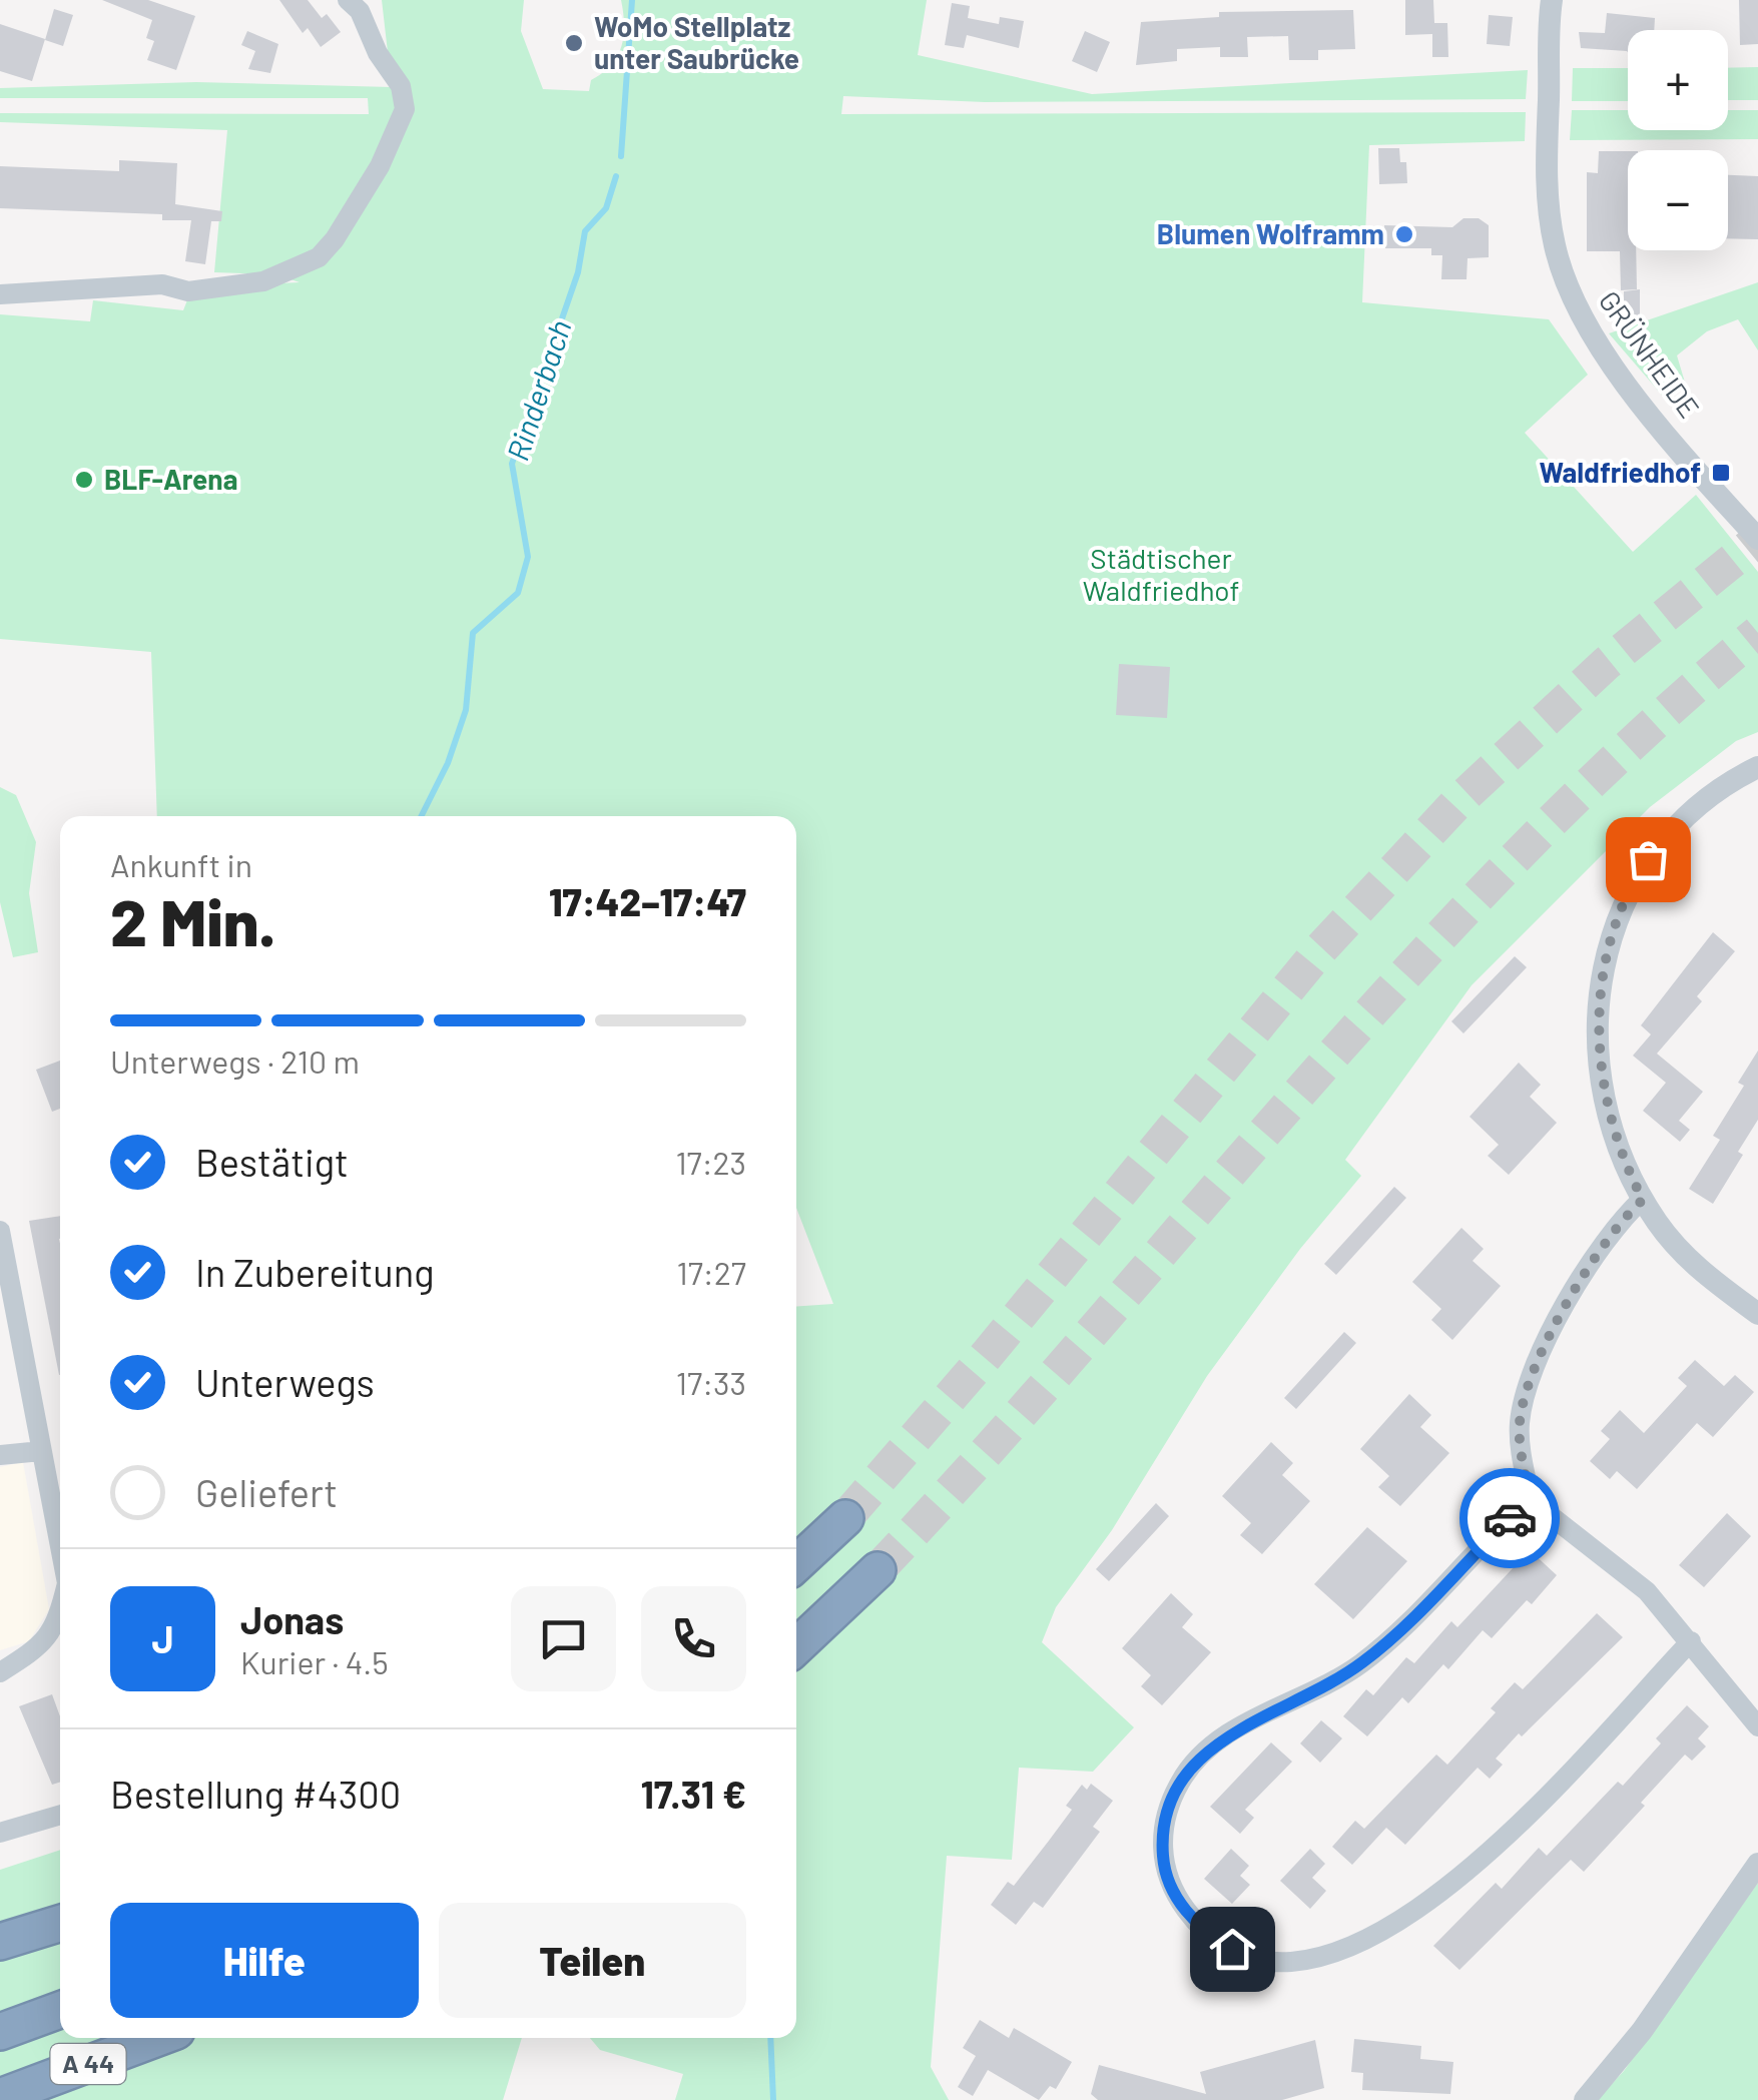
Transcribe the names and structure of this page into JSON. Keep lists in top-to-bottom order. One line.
{"streets":{"highway":["A 44"],"street":["GRÜNHEIDE"]},"water":["Rinderbach"],"parks":["Städtischer Waldfriedhof"],"places":{"other":["WoMo Stellplatz unter Saubrücke","Blumen Wolframm","BLF-Arena"],"transit":["Waldfriedhof"]},"page":{"map_buttons":["+","−"],"heading":["2 Min.","Ankunft in","17:42–17:47"],"panel":["Jonas","Kurier · 4.5","Bestellung #4300","17.31 €"],"bar":"Unterwegs · 210 m","list":[["Bestätigt","17:23"],["In Zubereitung","17:27"],["Unterwegs","17:33"],"Geliefert"],"round":"J","buttons":["Hilfe","Teilen"]}}
